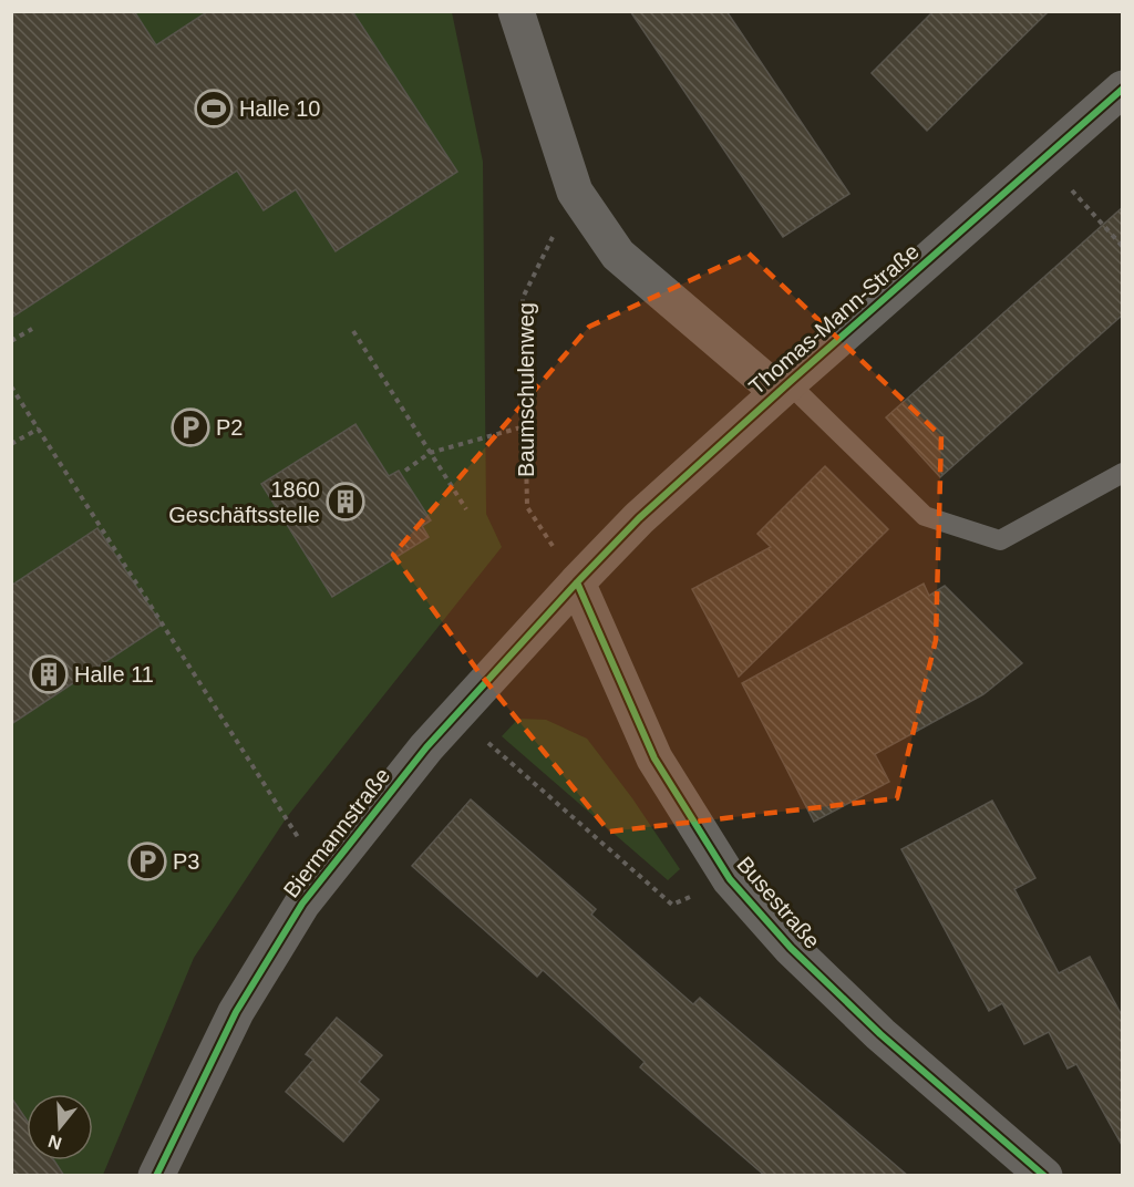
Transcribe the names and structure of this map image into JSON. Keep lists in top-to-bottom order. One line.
{"streets":{"street":["Thomas-Mann-Straße","Biermannstraße","Busestraße"],"path":["Baumschulenweg"]},"crossings":[["Thomas-Mann-Straße","Baumschulenweg"],["Thomas-Mann-Straße","Biermannstraße"],["Thomas-Mann-Straße","Busestraße"],["Baumschulenweg","Biermannstraße"],["Baumschulenweg","Busestraße"],["Biermannstraße","Busestraße"]],"places":{"sports":["Halle 10"],"parking":["P2","P3"],"building":["1860 Geschäftsstelle","Halle 11"]},"north":"bottom"}
